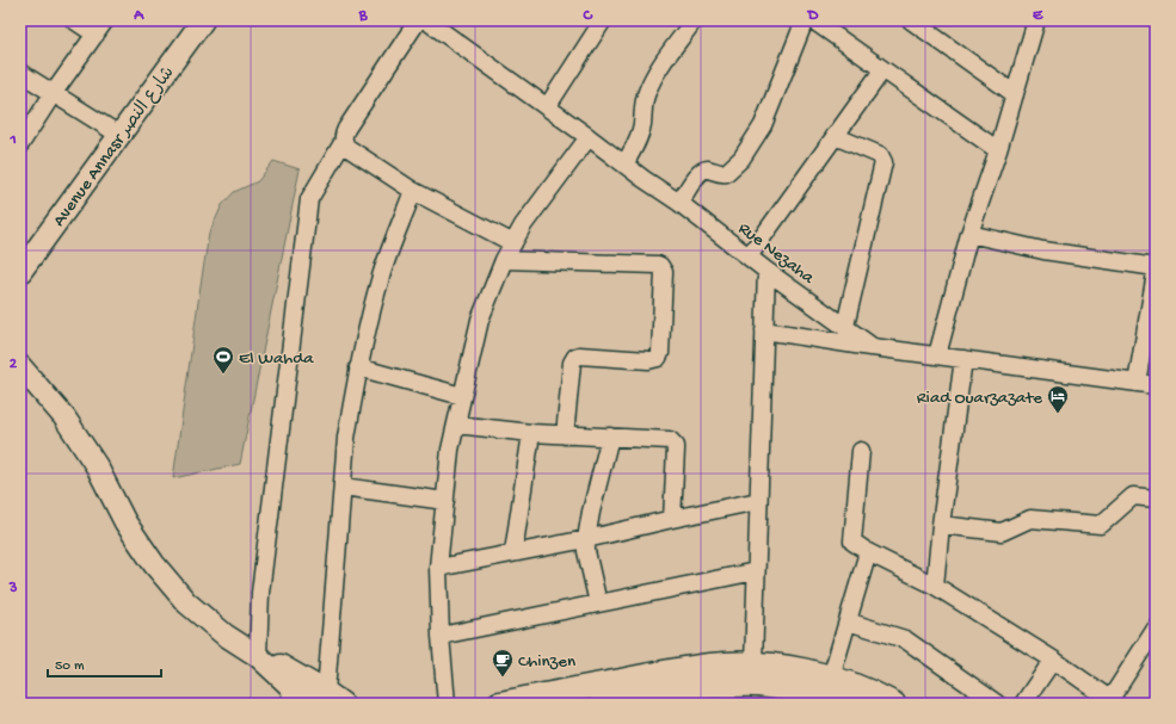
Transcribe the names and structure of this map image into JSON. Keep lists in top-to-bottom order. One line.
{"streets":{"street":["Avenue Annasr شارع النصر","Rue Nezaha"]},"places":{"sports":["El Wahda"],"hotel":["Riad Ouarzazate"],"cafe":["Chinzen"]},"scale_bar":"50 m","grid":{"columns":["A","B","C","D","E"],"rows":["1","2","3"]}}
